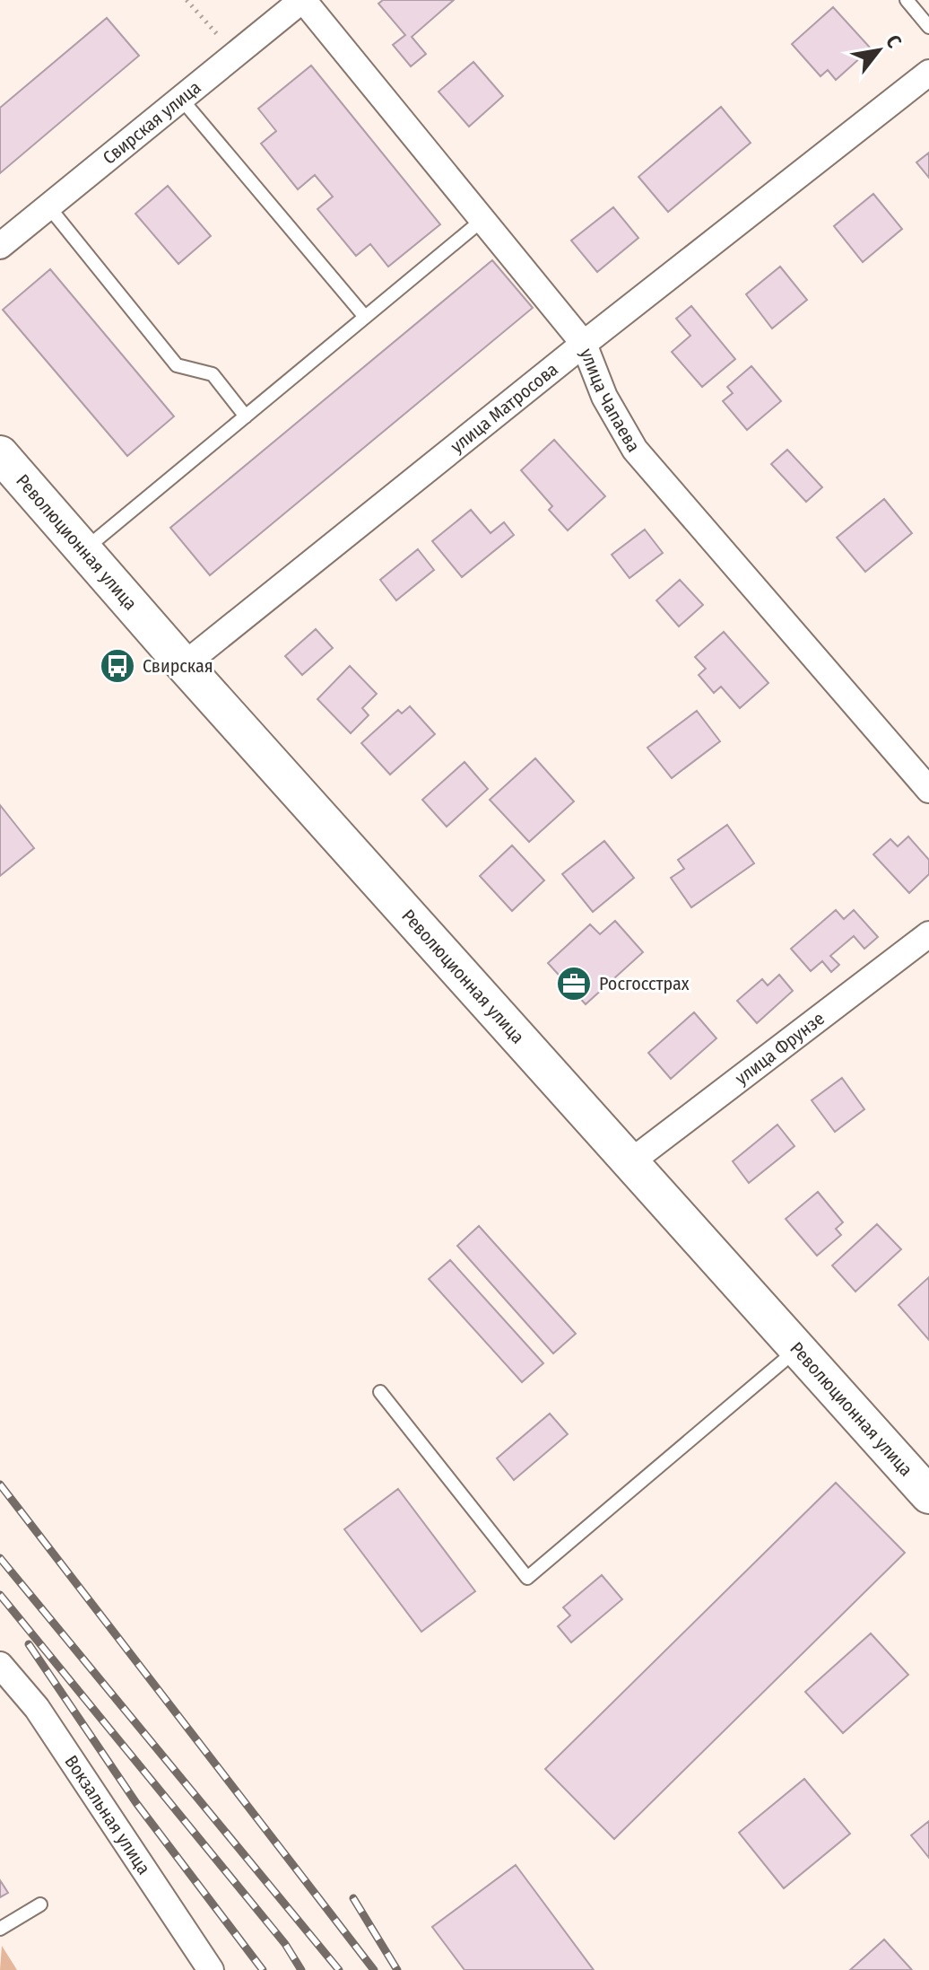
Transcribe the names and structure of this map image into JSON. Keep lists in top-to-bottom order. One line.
{"streets":{"main road":["Революционная улица"],"street":["Свирская улица","улица Чапаева","улица Матросова","улица Фрунзе","Вокзальная улица"]},"crossings":[["Свирская улица","улица Чапаева"],["улица Чапаева","улица Матросова"],["улица Матросова","Революционная улица"],["Революционная улица","улица Фрунзе"]],"places":{"bus stop":["Свирская"],"office":["Росгосстрах"]},"north":"top right"}
